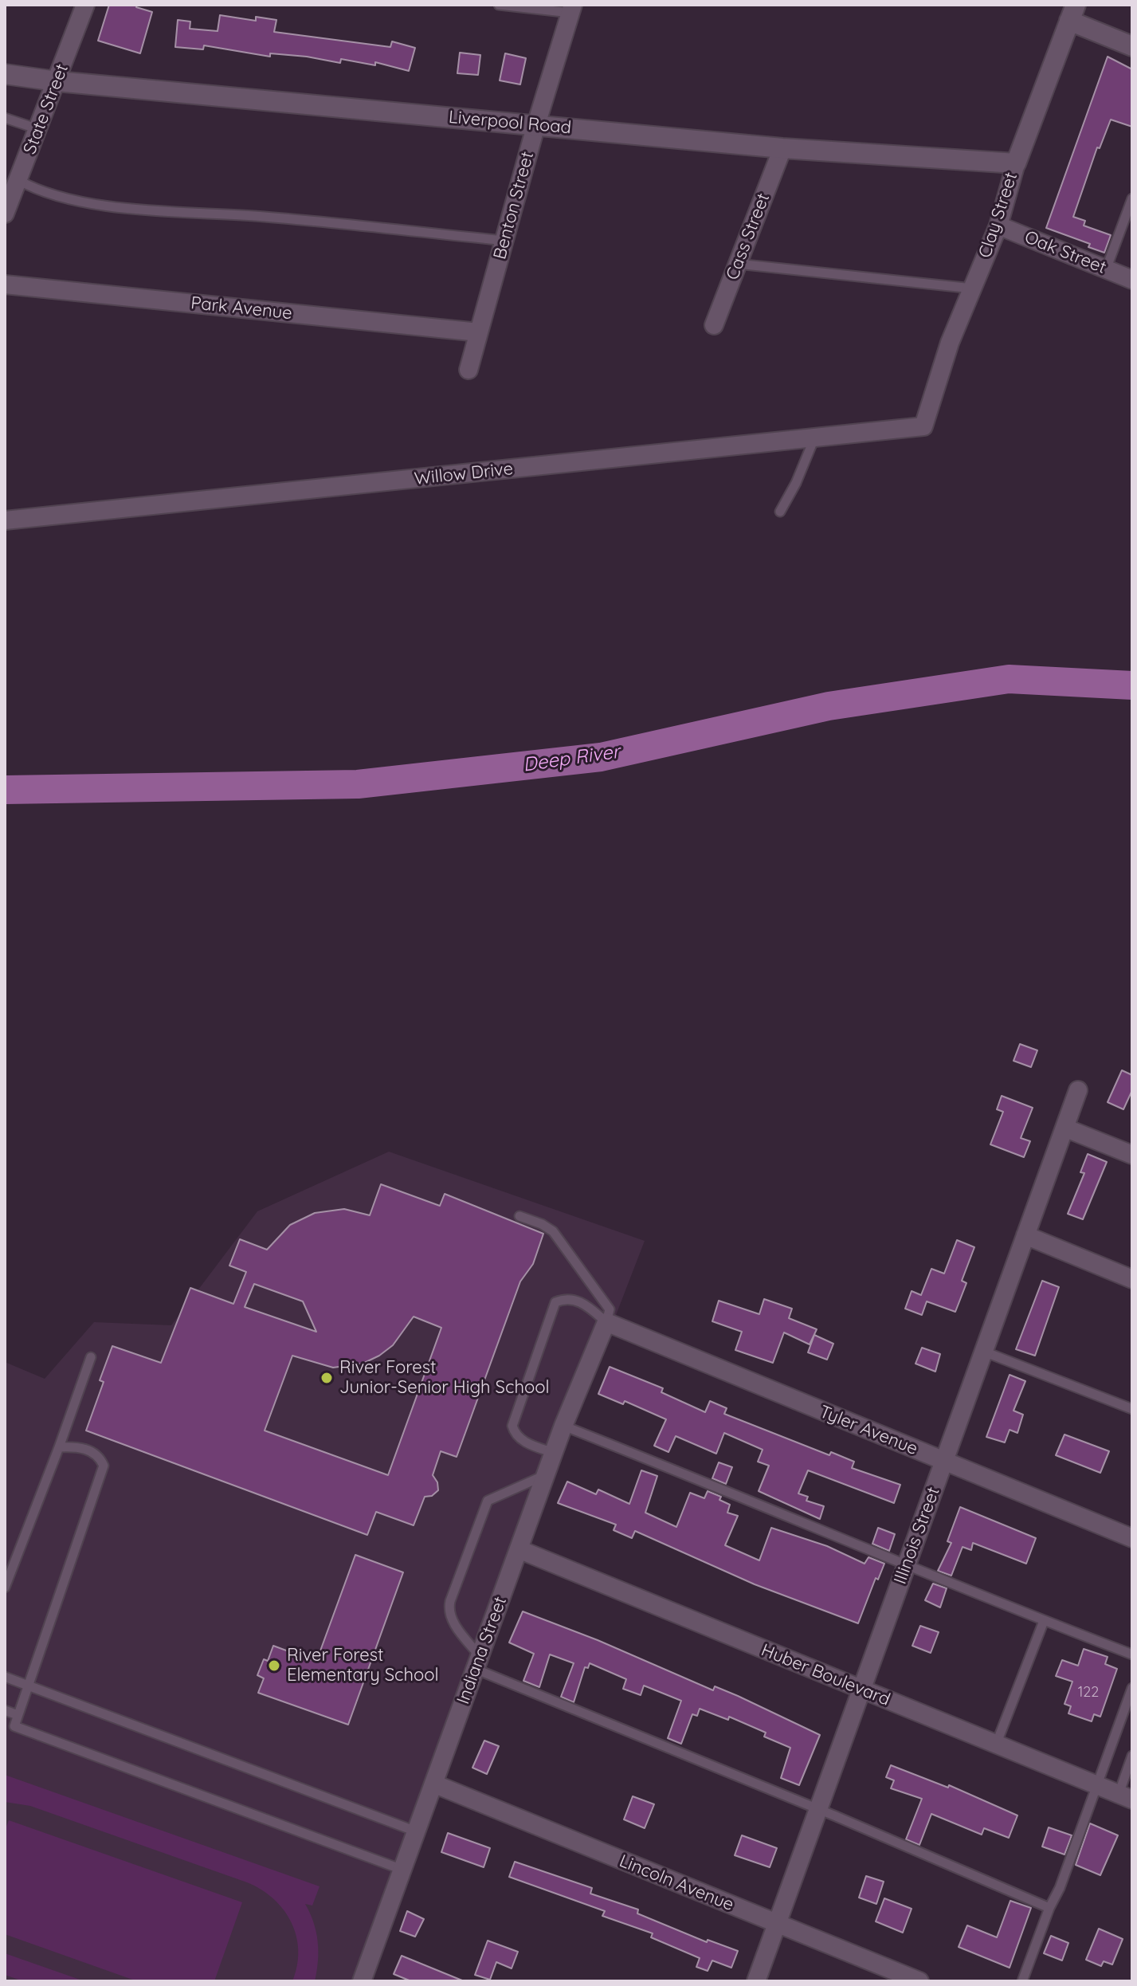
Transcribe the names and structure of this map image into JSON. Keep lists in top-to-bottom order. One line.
{"streets":{"street":["State Street","Liverpool Road","Benton Street","Clay Street","Cass Street","Oak Street","Park Avenue","Willow Drive","Tyler Avenue","Illinois Street","Indiana Street","Huber Boulevard","Lincoln Avenue"]},"crossings":[["State Street","Liverpool Road"],["Liverpool Road","Benton Street"],["Liverpool Road","Clay Street"],["Liverpool Road","Cass Street"],["Benton Street","Park Avenue"],["Clay Street","Oak Street"],["Clay Street","Willow Drive"],["Tyler Avenue","Illinois Street"],["Tyler Avenue","Indiana Street"],["Illinois Street","Huber Boulevard"],["Illinois Street","Lincoln Avenue"],["Indiana Street","Huber Boulevard"],["Indiana Street","Lincoln Avenue"]],"water":["Deep River"],"places":["River Forest Junior-Senior High School","River Forest Elementary School"],"house_numbers":["122"]}
